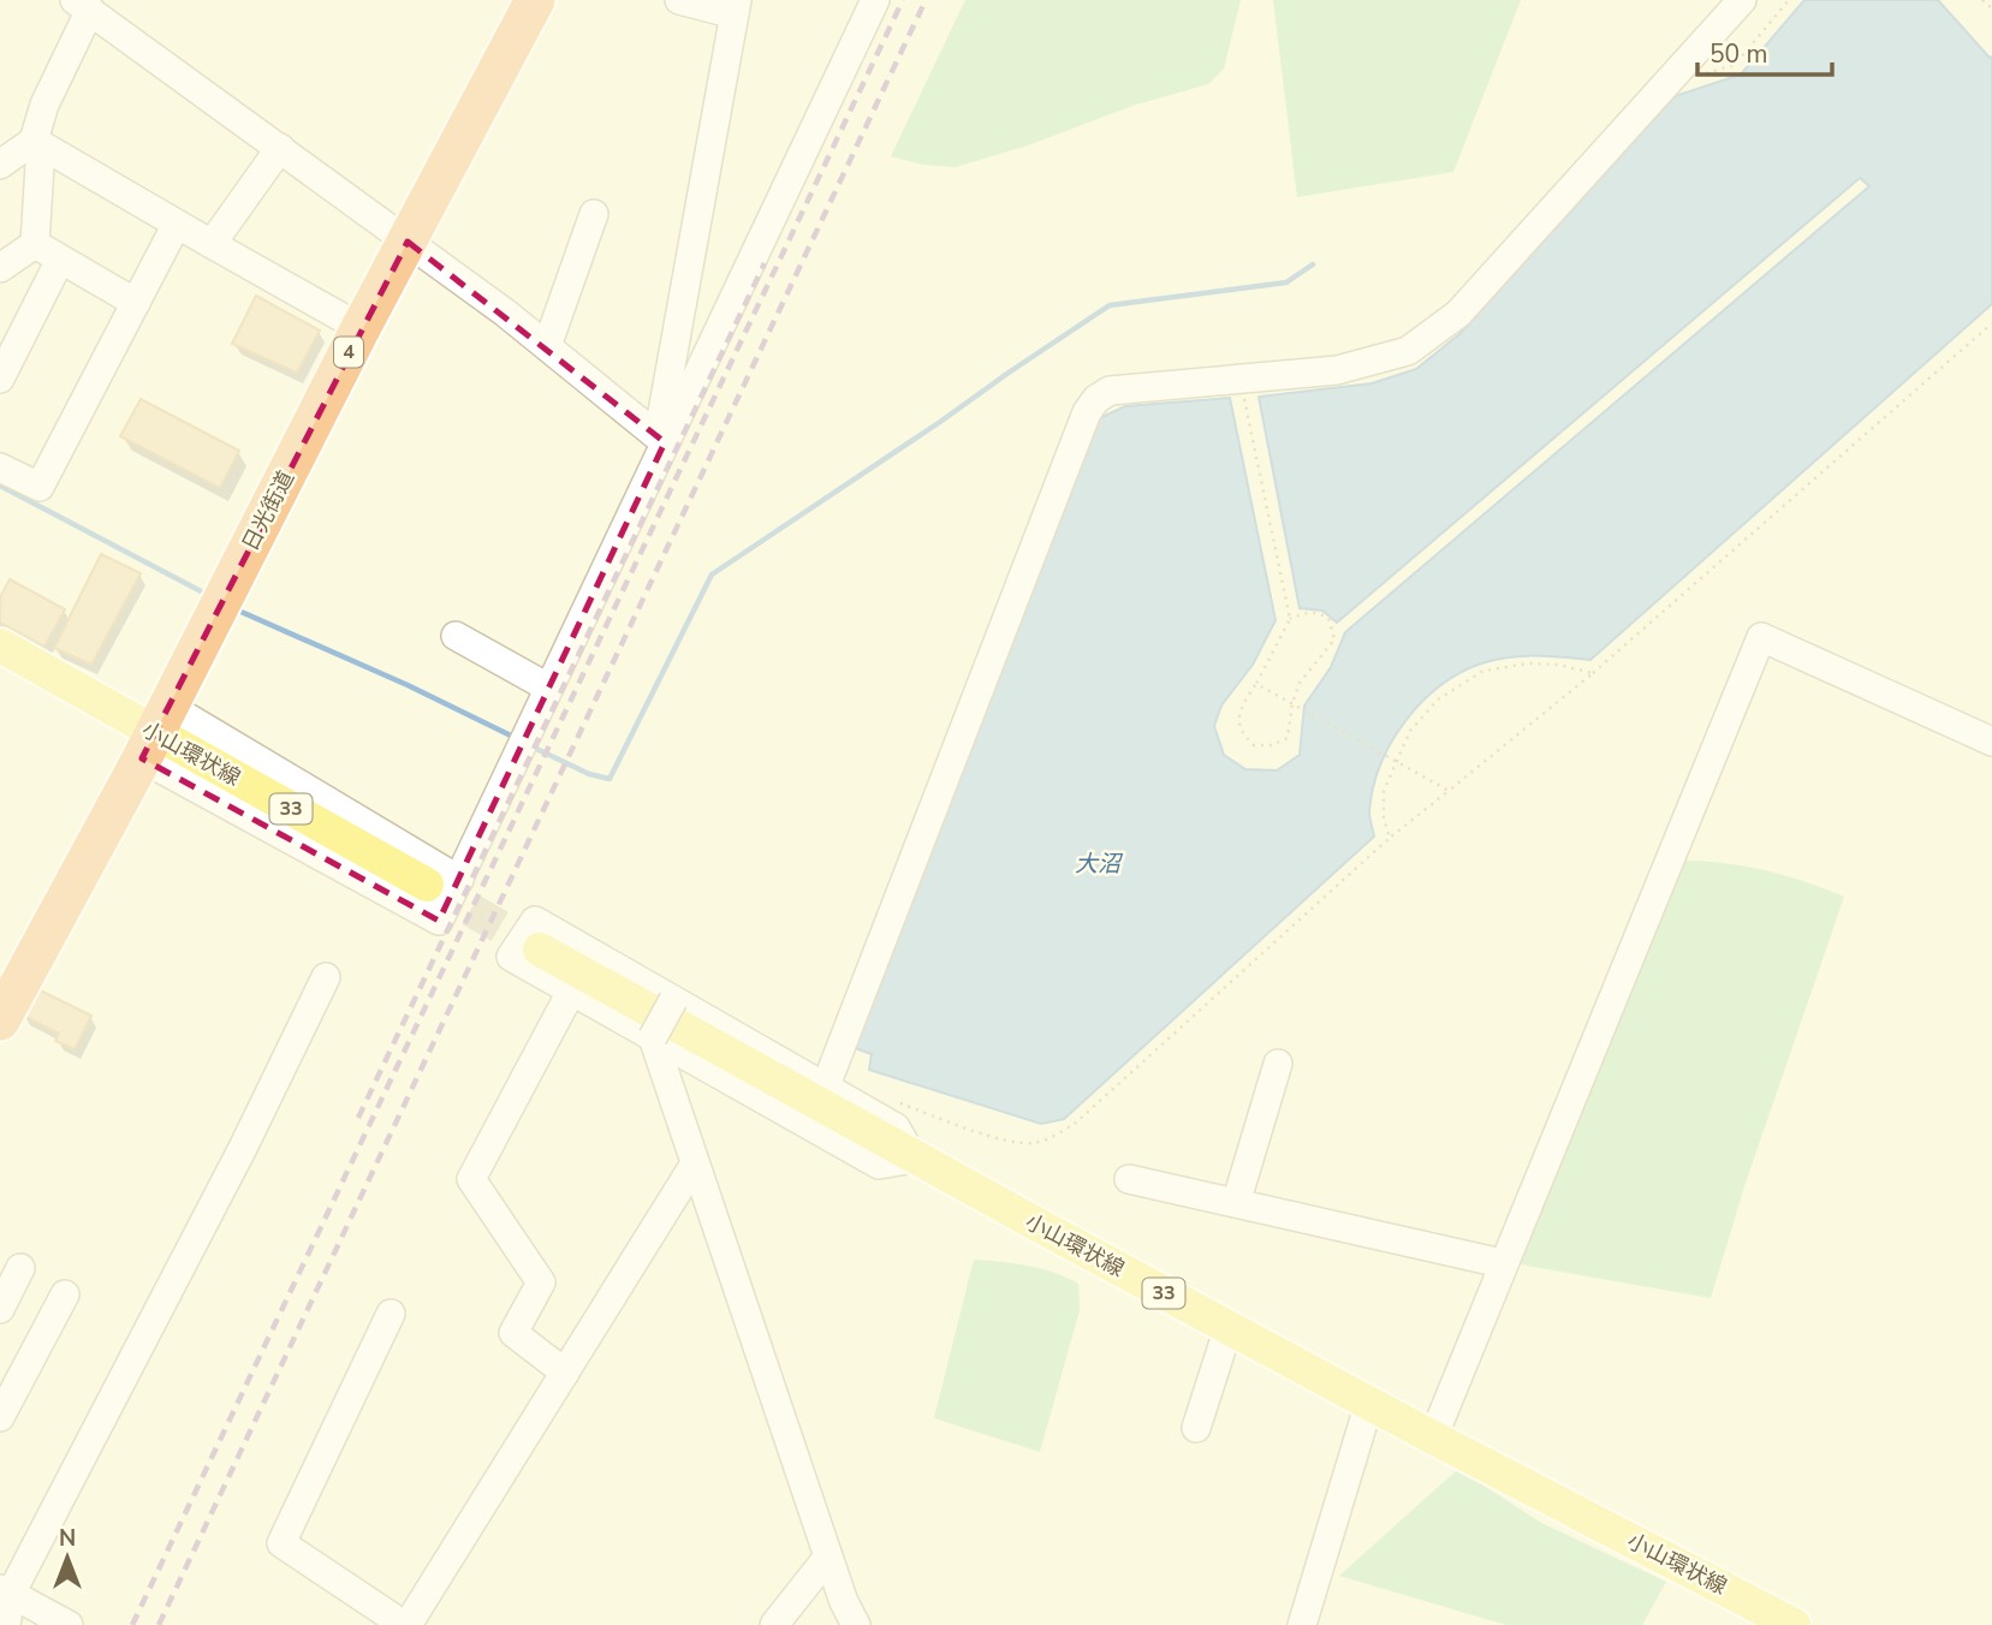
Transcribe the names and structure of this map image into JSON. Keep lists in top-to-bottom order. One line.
{"streets":{"highway":["4","日光街道"],"main road":["小山環状線","33"]},"crossings":[["日光街道","小山環状線"]],"water":["大沼"],"scale_bar":"50 m","north":"top"}
